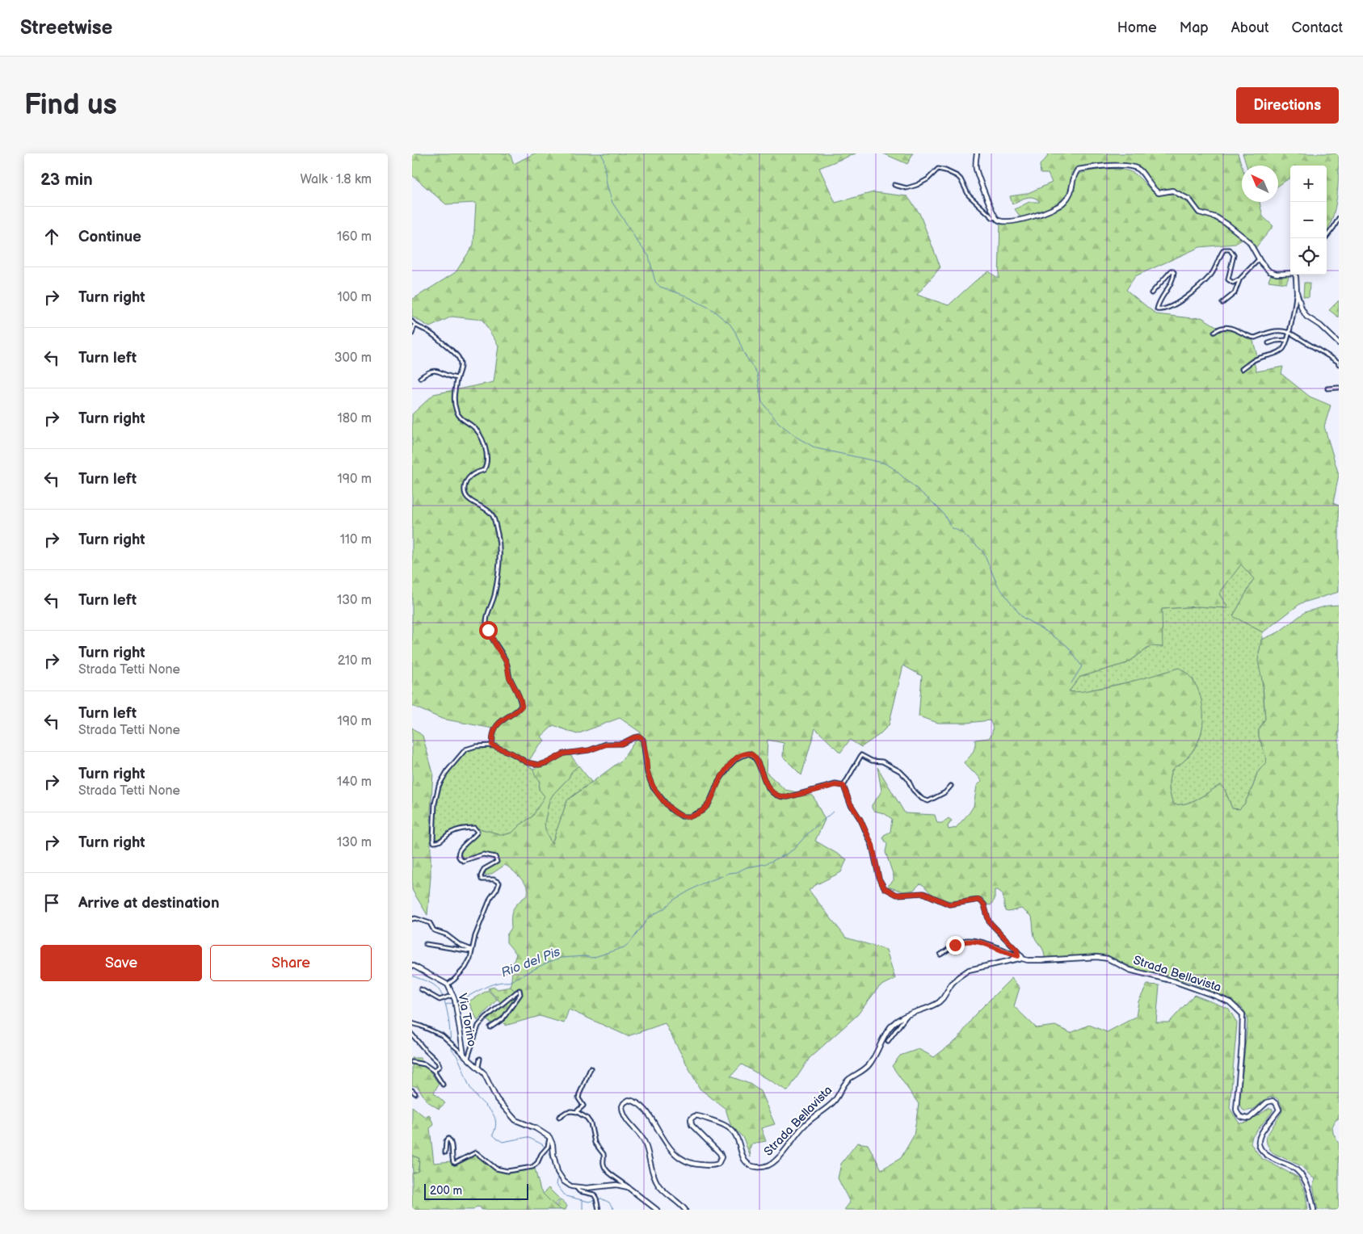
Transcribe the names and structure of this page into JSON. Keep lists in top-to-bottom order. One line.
{"streets":{"street":["Strada Bellavista","Via Torino"]},"water":["Rio del Pis"],"scale_bar":"200 m","north":"top left","page":{"header":"Streetwise","nav":["Home","Map","About","Contact"],"buttons":["Directions",["Save","Share"]],"title":"Find us","heading":["23 min","Walk · 1.8 km"],"map_buttons":["+","−"],"list":[["Continue","160 m"],["Turn right","100 m"],["Turn left","300 m"],["Turn right","180 m"],["Turn left","190 m"],["Turn right","110 m"],["Turn left","130 m"],["Turn right","Strada Tetti None","210 m"],["Turn left","Strada Tetti None","190 m"],["Turn right","Strada Tetti None","140 m"],["Turn right","130 m"],"Arrive at destination"],"scale":"200 m"}}
